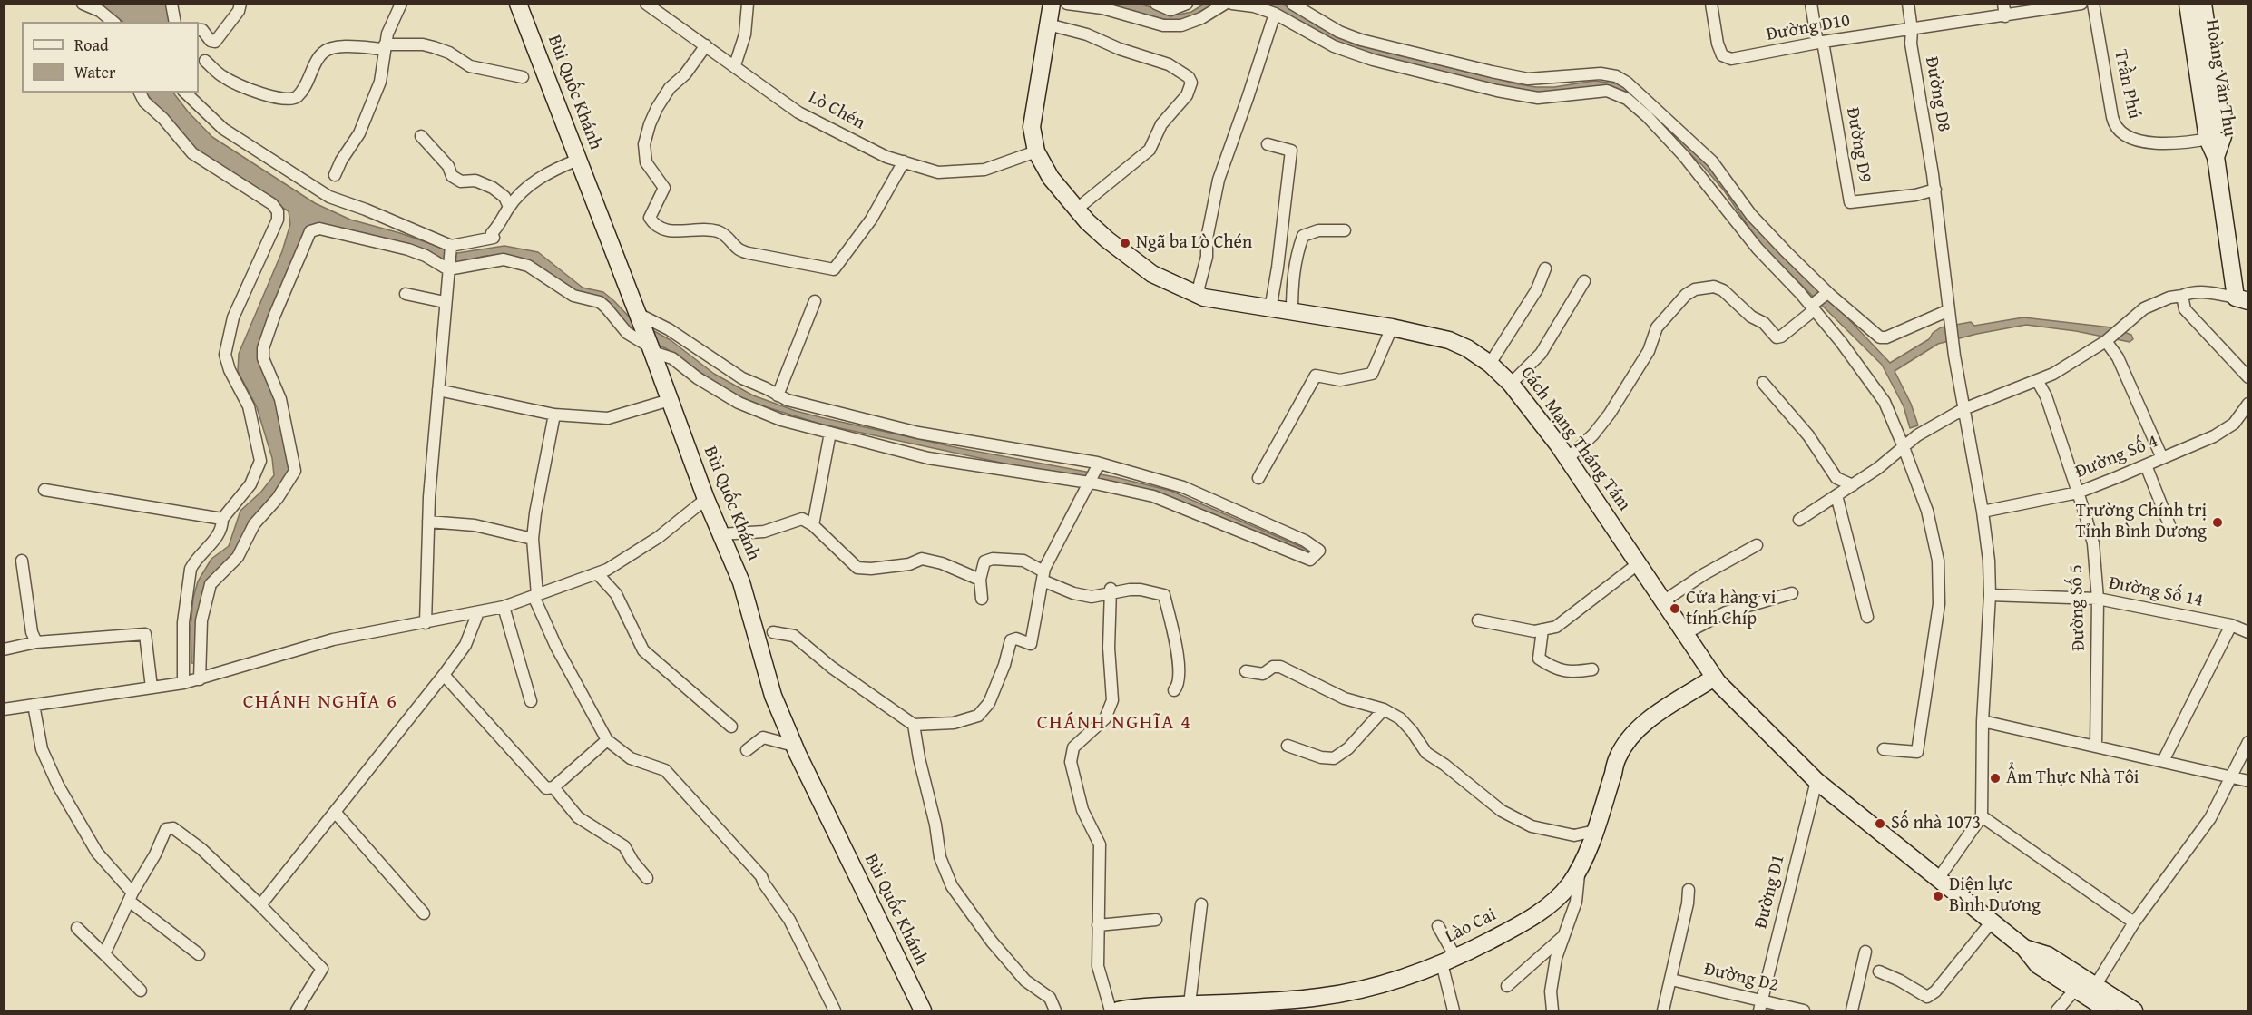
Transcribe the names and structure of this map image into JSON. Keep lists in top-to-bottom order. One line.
{"streets":{"street":["Đường D10","Hoàng Văn Thụ","Trần Phú","Bùi Quốc Khánh","Đường D8","Lò Chén","Đường D9","Cách Mạng Tháng Tám","Đường Số 4","Đường Số 14","Đường Số 5","Đường D1","Lào Cai","Đường D2"]},"crossings":[["Đường D10","Đường D8"],["Đường D10","Đường D9"],["Hoàng Văn Thụ","Trần Phú"],["Đường D8","Đường D9"],["Đường D8","Đường Số 4"],["Đường D8","Đường Số 14"],["Lò Chén","Cách Mạng Tháng Tám"],["Cách Mạng Tháng Tám","Đường D1"],["Cách Mạng Tháng Tám","Lào Cai"],["Đường Số 4","Đường Số 5"],["Đường Số 14","Đường Số 5"],["Đường D1","Đường D2"]],"districts":["CHÁNH NGHĨA 6","CHÁNH NGHĨA 4"],"places":["Ngã ba Lò Chén","Trường Chính trị Tỉnh Bình Dương","Cửa hàng vi tính Chíp","Ẩm Thực Nhà Tôi","Số nhà 1073","Điện lực Bình Dương"],"legend":["Road","Water"]}
